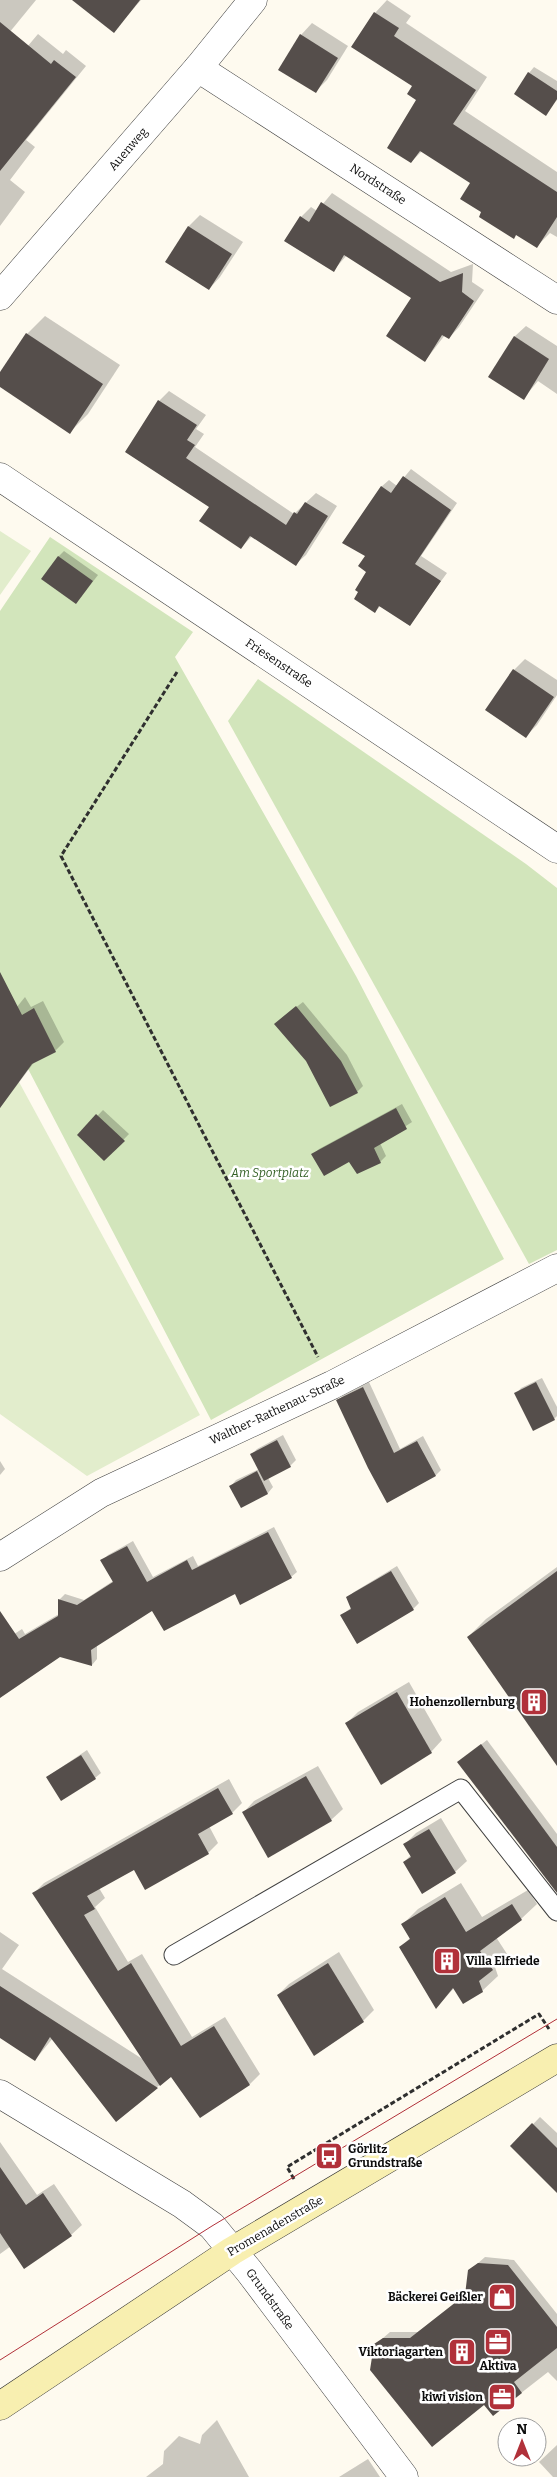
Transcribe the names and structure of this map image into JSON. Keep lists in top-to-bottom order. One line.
{"streets":{"main road":["Promenadenstraße"],"street":["Auenweg","Nordstraße","Friesenstraße","Walther-Rathenau-Straße","Grundstraße"]},"crossings":[["Auenweg","Nordstraße"],["Promenadenstraße","Grundstraße"]],"parks":["Am Sportplatz"],"places":{"building":["Hohenzollernburg","Villa Elfriede","Viktoriagarten"],"bus stop":["Görlitz Grundstraße"],"shop":["Bäckerei Geißler"],"office":["Aktiva","kiwi vision"]},"north":"top"}
